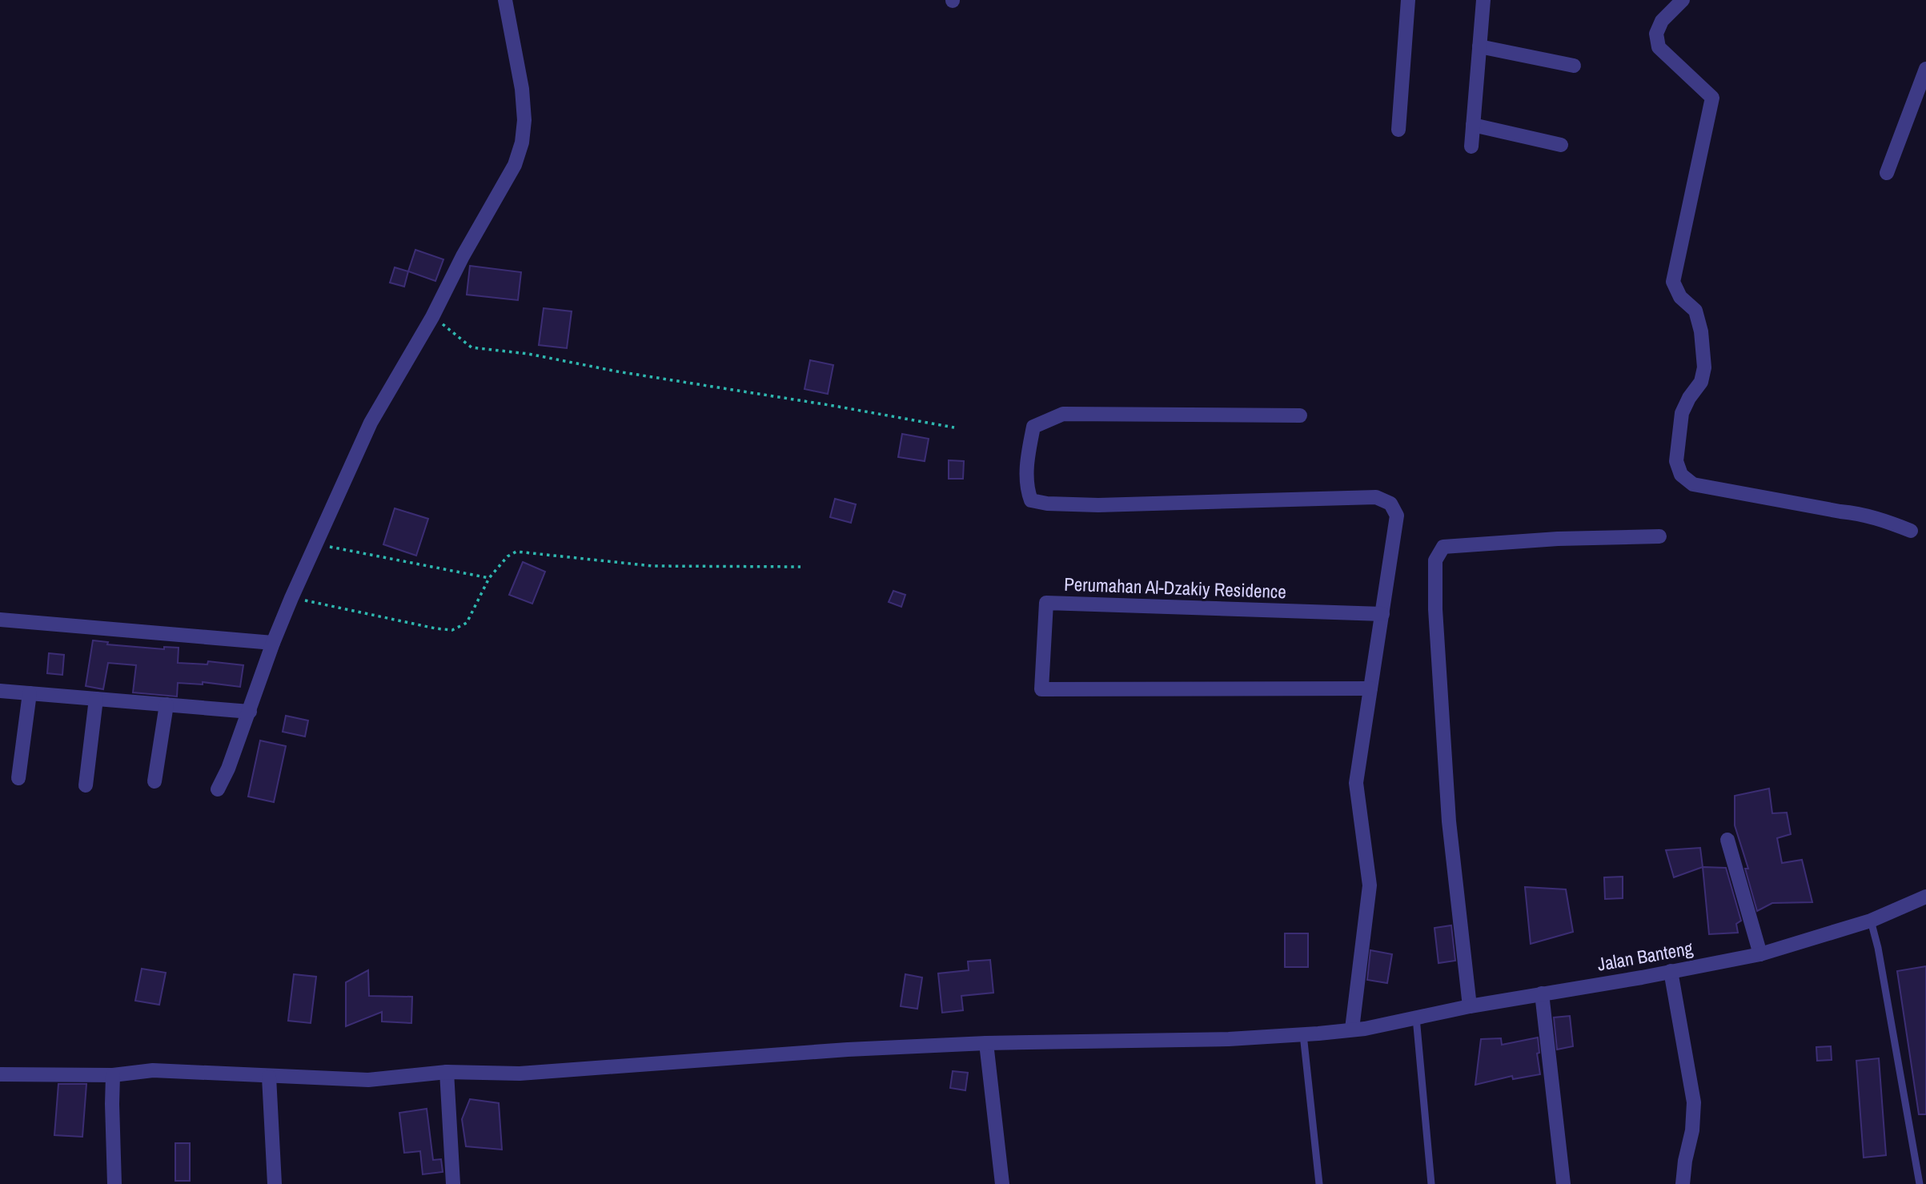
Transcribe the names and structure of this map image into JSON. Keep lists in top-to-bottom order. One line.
{"streets":{"street":["Perumahan Al-Dzakiy Residence","Jalan Banteng"]}}
